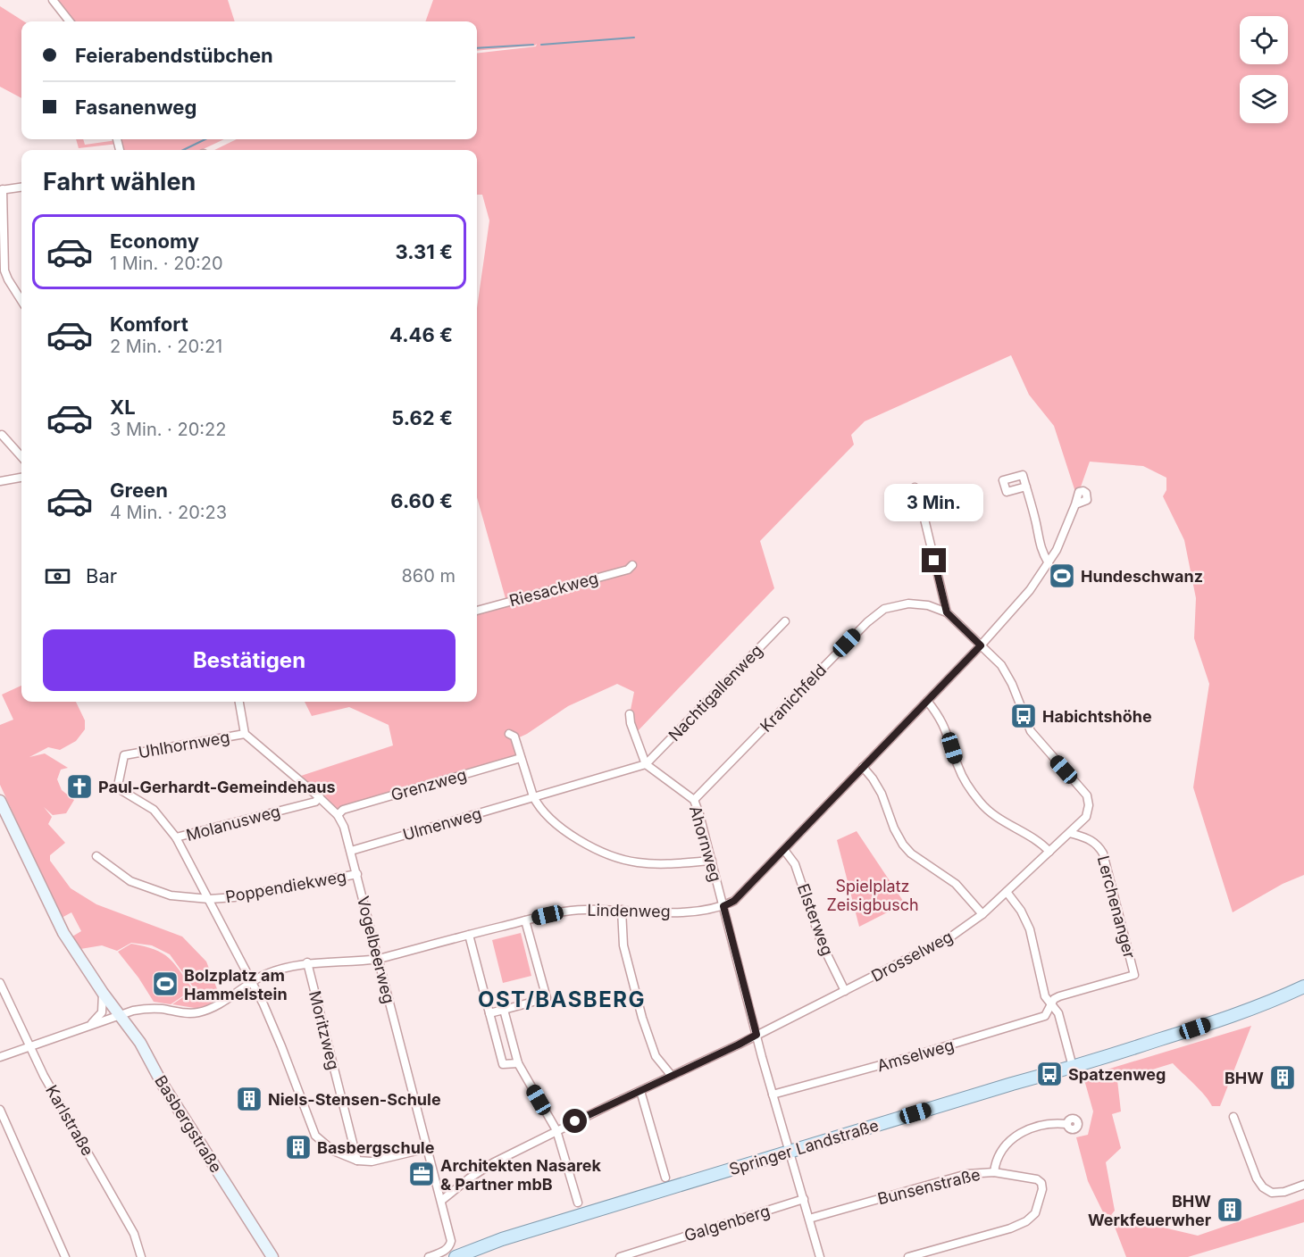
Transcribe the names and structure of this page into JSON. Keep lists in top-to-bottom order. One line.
{"streets":{"main road":["Basbergstraße","Springer Landstraße"],"street":["Riesackweg","Nachtigallenweg","Kranichfeld","Uhlhornweg","Grenzweg","Molanusweg","Ulmenweg","Ahornweg","Poppendiekweg","Lerchenanger","Lindenweg","Elsterweg","Vogelbeerweg","Drosselweg","Moritzweg","Amselweg","Karlstraße","Bunsenstraße","Galgenberg"]},"crossings":[["Nachtigallenweg","Ulmenweg"],["Nachtigallenweg","Ahornweg"],["Kranichfeld","Ahornweg"],["Uhlhornweg","Molanusweg"],["Uhlhornweg","Vogelbeerweg"],["Grenzweg","Vogelbeerweg"],["Molanusweg","Vogelbeerweg"],["Ulmenweg","Ahornweg"],["Ulmenweg","Vogelbeerweg"],["Ahornweg","Lindenweg"],["Ahornweg","Drosselweg"],["Ahornweg","Amselweg"],["Ahornweg","Springer Landstraße"],["Ahornweg","Bunsenstraße"],["Ahornweg","Galgenberg"],["Poppendiekweg","Vogelbeerweg"],["Lerchenanger","Amselweg"],["Lindenweg","Vogelbeerweg"],["Lindenweg","Moritzweg"],["Lindenweg","Karlstraße"],["Lindenweg","Basbergstraße"],["Elsterweg","Drosselweg"],["Vogelbeerweg","Drosselweg"]],"districts":["OST/BASBERG"],"parks":["Spielplatz Zeisigbusch"],"places":{"sports":["Hundeschwanz","Bolzplatz am Hammelstein"],"bus stop":["Habichtshöhe","Spatzenweg"],"church":["Paul-Gerhardt-Gemeindehaus"],"building":["BHW","Niels-Stensen-Schule","Basbergschule","BHW Werkfeuerwher"],"office":["Architekten Nasarek & Partner mbB"]},"page":{"banner":["Feierabendstübchen","Fasanenweg"],"heading":"Fahrt wählen","list":[{"name":"Economy","note":"1 Min. · 20:20","value":"3.31 €"},{"name":"Komfort","note":"2 Min. · 20:21","value":"4.46 €"},{"name":"XL","note":"3 Min. · 20:22","value":"5.62 €"},{"name":"Green","note":"4 Min. · 20:23","value":"6.60 €"}],"bubble":"3 Min.","pay":["Bar","860 m"],"buttons":"Bestätigen"}}
